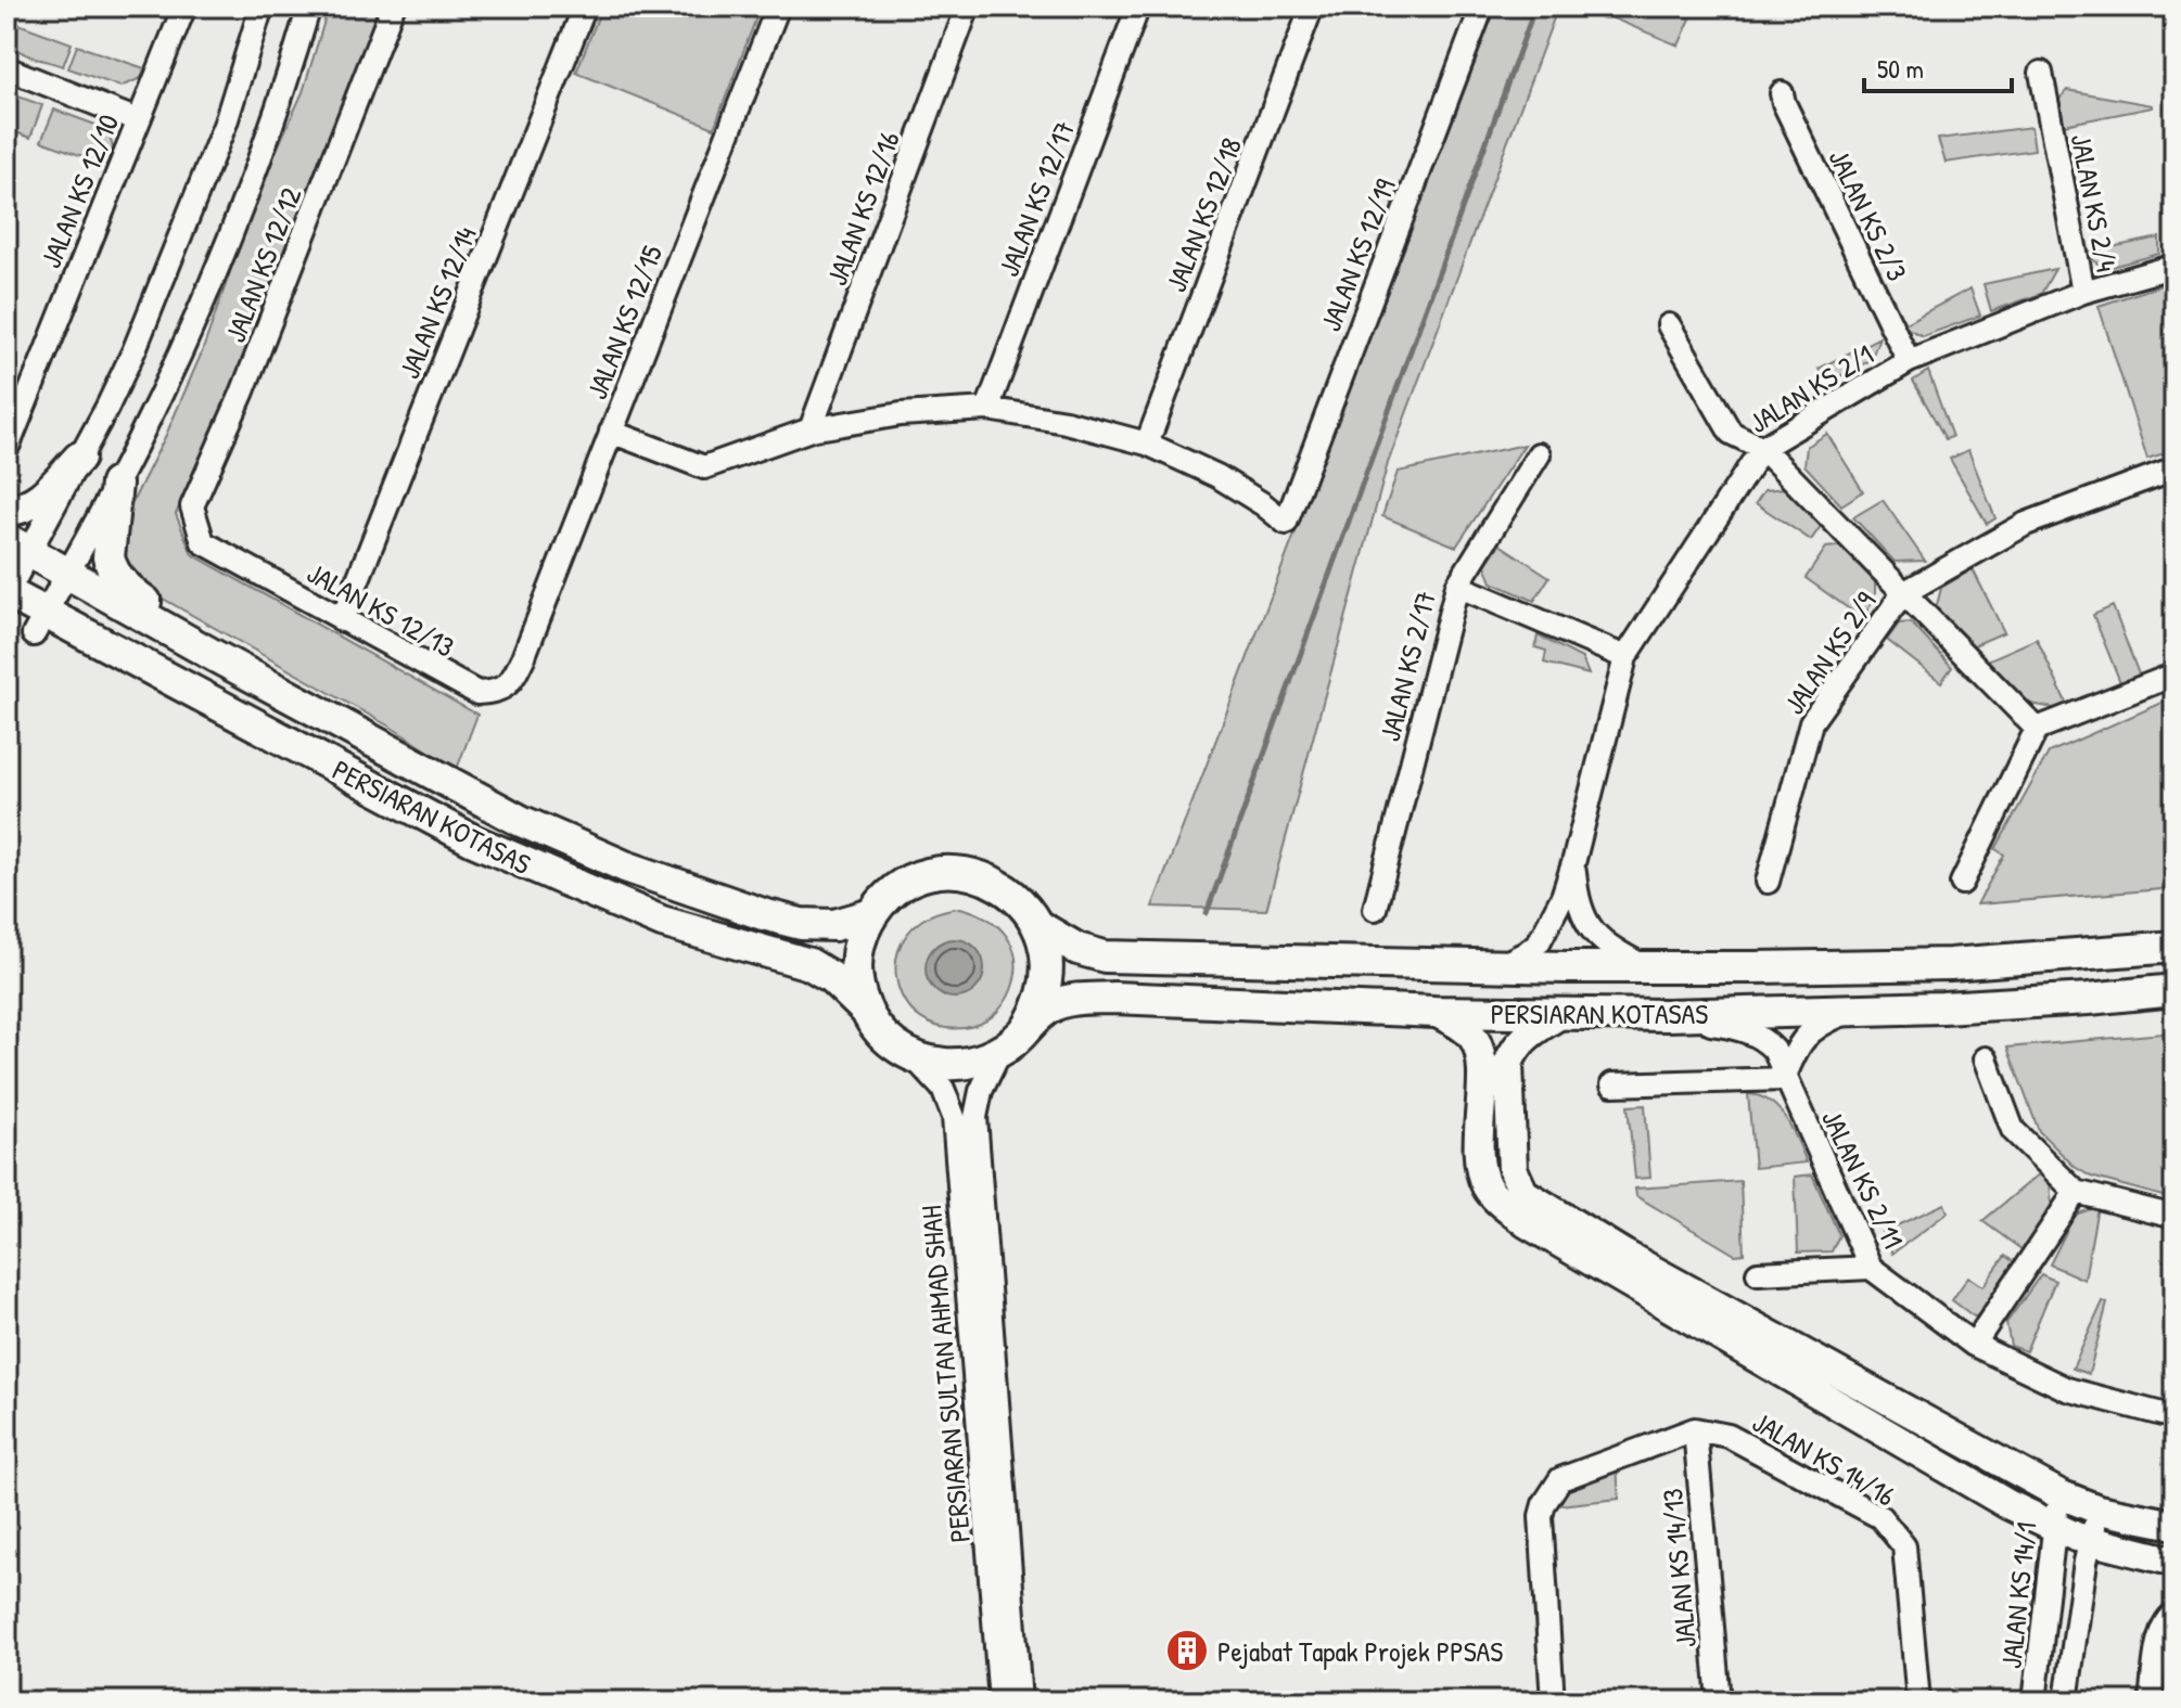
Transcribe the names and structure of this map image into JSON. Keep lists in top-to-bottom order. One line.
{"streets":{"main road":["PERSIARAN KOTASAS"],"street":["JALAN KS 12/10","JALAN KS 12/17","JALAN KS 2/4","JALAN KS 12/16","JALAN KS 12/18","JALAN KS 2/3","JALAN KS 12/19","JALAN KS 12/12","JALAN KS 12/14","JALAN KS 12/15","JALAN KS 2/1","JALAN KS 12/13","JALAN KS 2/9","JALAN KS 2/17","JALAN KS 2/11","PERSIARAN SULTAN AHMAD SHAH","JALAN KS 14/16","JALAN KS 14/13","JALAN KS 14/1"]},"crossings":[["JALAN KS 2/4","JALAN KS 2/1"],["JALAN KS 12/18","JALAN KS 12/19"],["JALAN KS 2/3","JALAN KS 2/1"],["JALAN KS 12/12","JALAN KS 12/13"],["JALAN KS 12/14","JALAN KS 12/13"],["JALAN KS 12/15","JALAN KS 12/13"],["JALAN KS 2/1","PERSIARAN KOTASAS"],["PERSIARAN KOTASAS","JALAN KS 2/11"],["PERSIARAN KOTASAS","PERSIARAN SULTAN AHMAD SHAH"],["JALAN KS 14/16","JALAN KS 14/13"]],"places":{"building":["Pejabat Tapak Projek PPSAS"]},"scale_bar":"50 m"}
